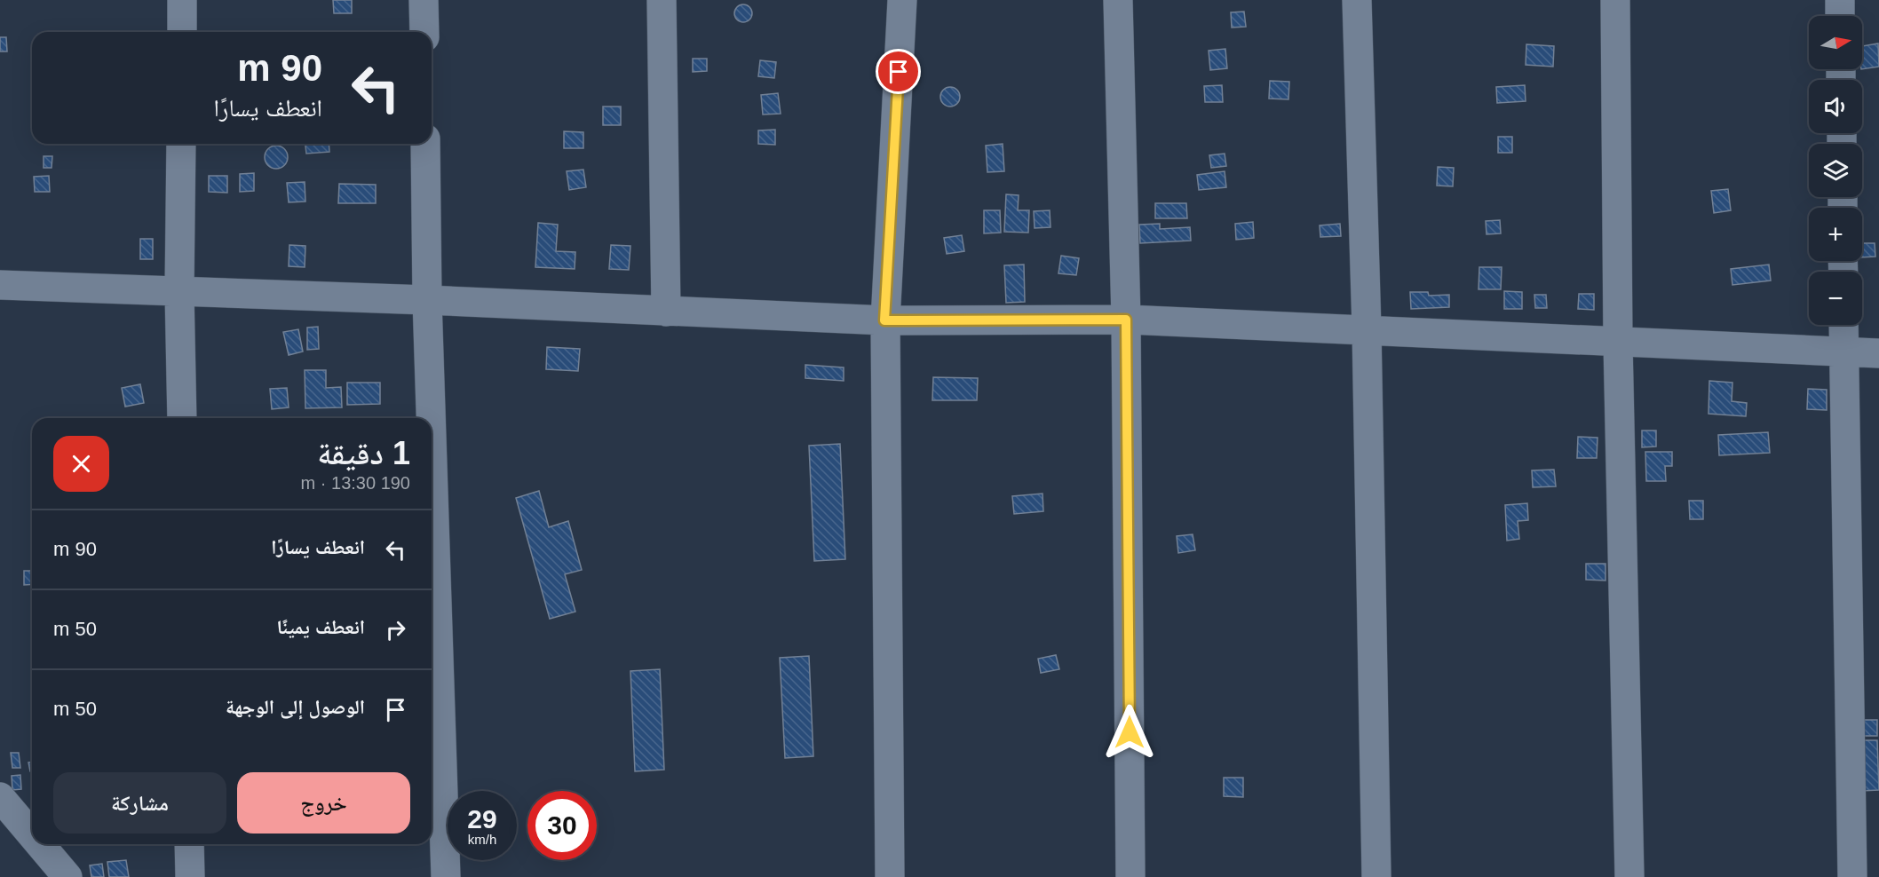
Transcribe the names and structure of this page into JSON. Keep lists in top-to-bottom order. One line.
{"north":"right","page":{"map_buttons":["+","−"],"turn":["90 m","انعطف يسارًا"],"heading":["1 دقيقة","190 m · 13:30"],"list":[{"name":"انعطف يسارًا","value":"90 m"},{"name":"انعطف يمينًا","value":"50 m"},{"name":"الوصول إلى الوجهة","value":"50 m"}],"buttons":["خروج","مشاركة"],"speed":"29 km/h","limit":"30"}}
